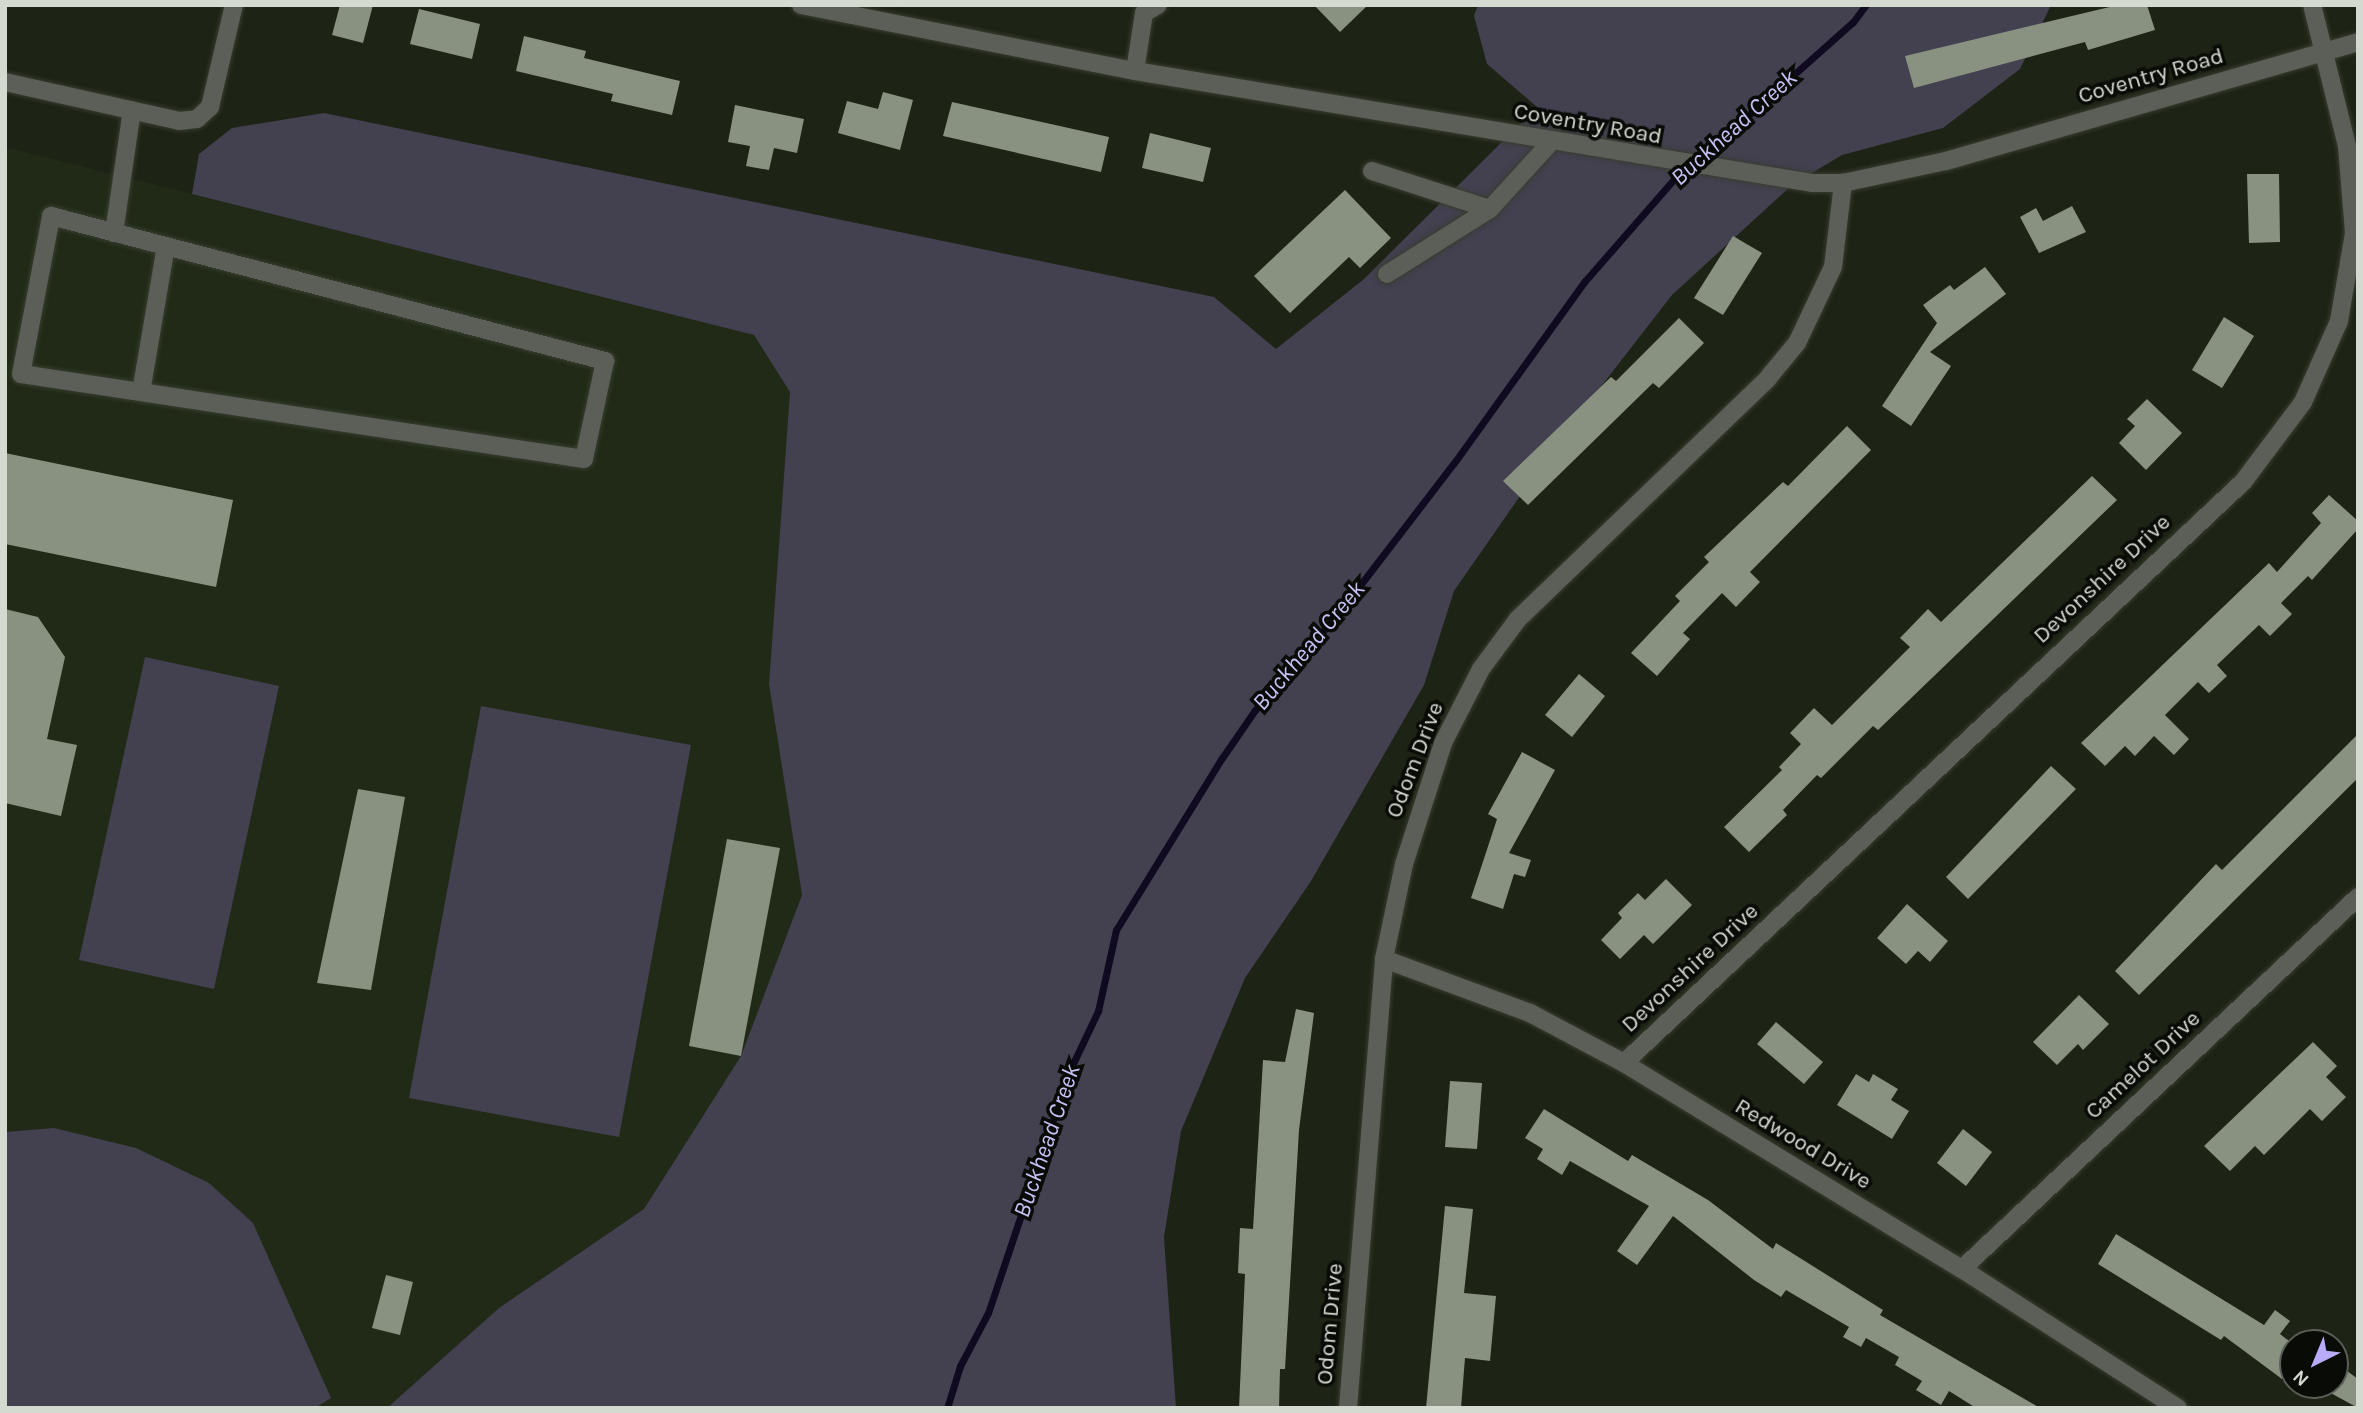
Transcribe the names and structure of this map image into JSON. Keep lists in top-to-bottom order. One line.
{"streets":{"street":["Coventry Road","Devonshire Drive","Odom Drive","Camelot Drive","Redwood Drive"]},"crossings":[["Coventry Road","Devonshire Drive"],["Coventry Road","Odom Drive"],["Devonshire Drive","Redwood Drive"],["Odom Drive","Redwood Drive"],["Camelot Drive","Redwood Drive"]],"water":["Buckhead Creek"],"north":"bottom left"}
